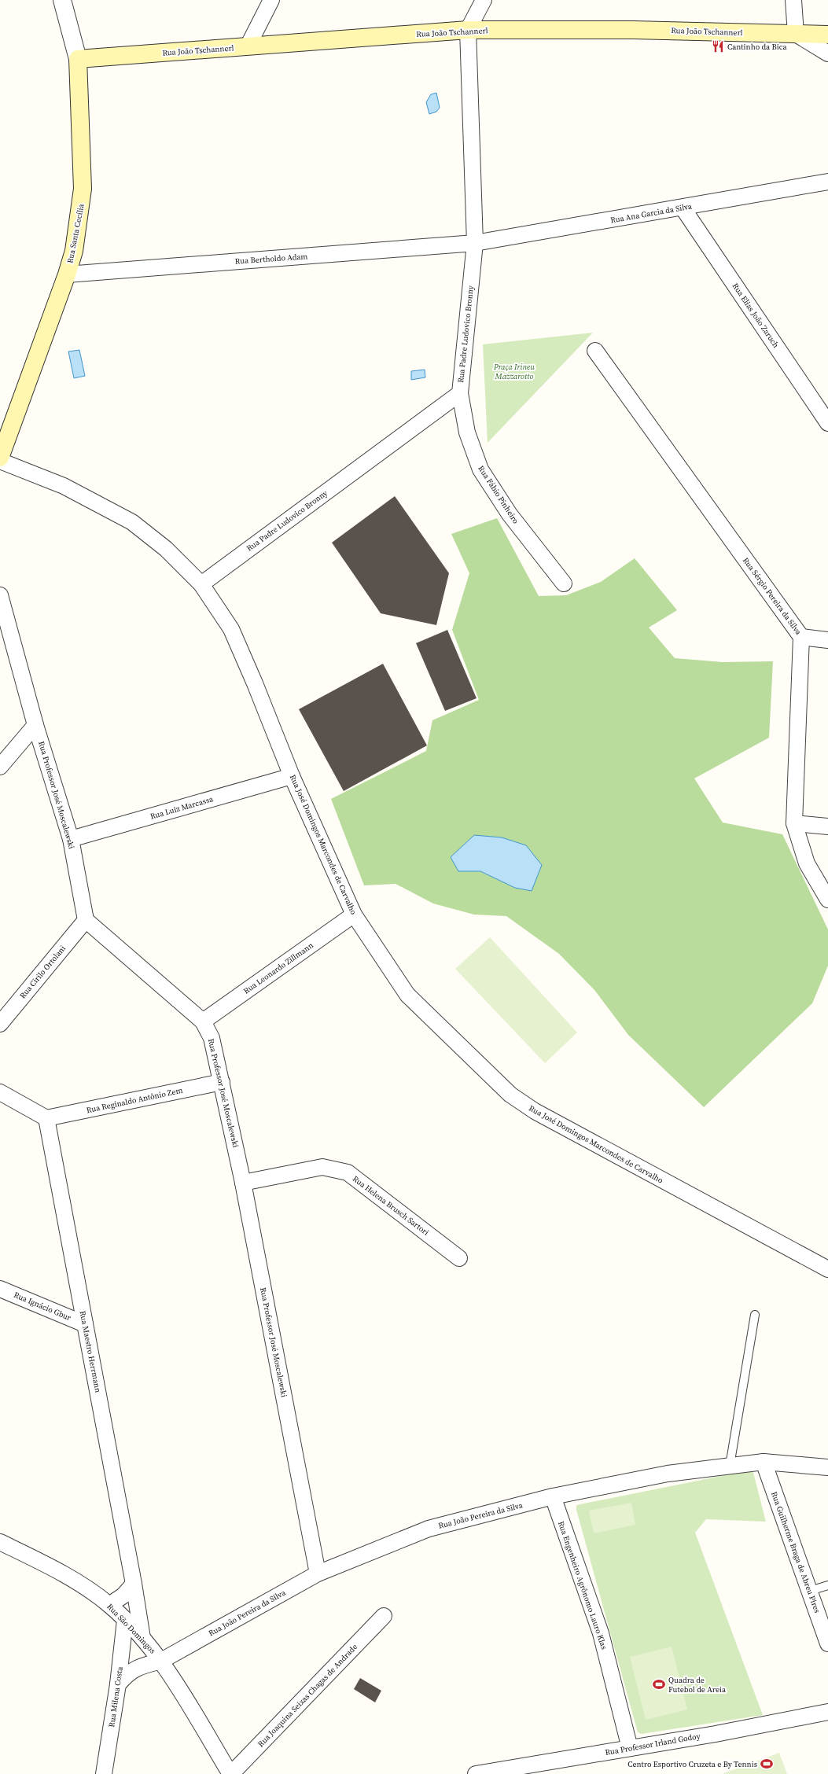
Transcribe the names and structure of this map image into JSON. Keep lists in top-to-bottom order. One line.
{"streets":{"main road":["Rua João Tschannerl","Rua Santa Cecília"],"street":["Rua Ana Garcia da Silva","Rua Bertholdo Adam","Rua Elias João Zaruch","Rua Padre Ludovico Bronny","Rua Fábio Pinheiro","Rua Sérgio Pereira da Silva","Rua Professor José Moscalewski","Rua Luiz Marcassa","Rua José Domingos Marcondes de Carvalho","Rua Leonardo Zillmann","Rua Cirilo Ortolani","Rua Reginaldo Antônio Zem","Rua Helena Brusch Sartori","Rua Ignácio Gbur","Rua Maestro Herrmann","Rua João Pereira da Silva","Rua Guilherme Braga de Abreu Pires","Rua Engenheiro Agrônomo Lauro Klas","Rua São Domingos","Rua Joaquina Seixas Chagas de Andrade","Rua Milena Costa","Rua Professor Irland Godoy"]},"crossings":[["Rua João Tschannerl","Rua Santa Cecília"],["Rua João Tschannerl","Rua Padre Ludovico Bronny"],["Rua Ana Garcia da Silva","Rua Bertholdo Adam"],["Rua Ana Garcia da Silva","Rua Elias João Zaruch"],["Rua Ana Garcia da Silva","Rua Padre Ludovico Bronny"],["Rua Santa Cecília","Rua Bertholdo Adam"],["Rua Bertholdo Adam","Rua Padre Ludovico Bronny"],["Rua Padre Ludovico Bronny","Rua Fábio Pinheiro"],["Rua Padre Ludovico Bronny","Rua José Domingos Marcondes de Carvalho"],["Rua Professor José Moscalewski","Rua Luiz Marcassa"],["Rua Professor José Moscalewski","Rua Leonardo Zillmann"],["Rua Professor José Moscalewski","Rua Cirilo Ortolani"],["Rua Professor José Moscalewski","Rua Reginaldo Antônio Zem"],["Rua Professor José Moscalewski","Rua Helena Brusch Sartori"],["Rua Professor José Moscalewski","Rua João Pereira da Silva"],["Rua Luiz Marcassa","Rua José Domingos Marcondes de Carvalho"],["Rua José Domingos Marcondes de Carvalho","Rua Leonardo Zillmann"],["Rua Reginaldo Antônio Zem","Rua Maestro Herrmann"],["Rua Ignácio Gbur","Rua Maestro Herrmann"],["Rua Maestro Herrmann","Rua São Domingos"],["Rua João Pereira da Silva","Rua Guilherme Braga de Abreu Pires"],["Rua João Pereira da Silva","Rua Engenheiro Agrônomo Lauro Klas"],["Rua João Pereira da Silva","Rua São Domingos"],["Rua João Pereira da Silva","Rua Milena Costa"],["Rua Engenheiro Agrônomo Lauro Klas","Rua Professor Irland Godoy"],["Rua São Domingos","Rua Joaquina Seixas Chagas de Andrade"],["Rua São Domingos","Rua Milena Costa"]],"parks":["Praça Irineu Mazzarotto"],"places":{"restaurant":["Cantinho da Bica"],"sports":["Quadra de Futebol de Areia","Centro Esportivo Cruzeta e By Tennis"]}}
